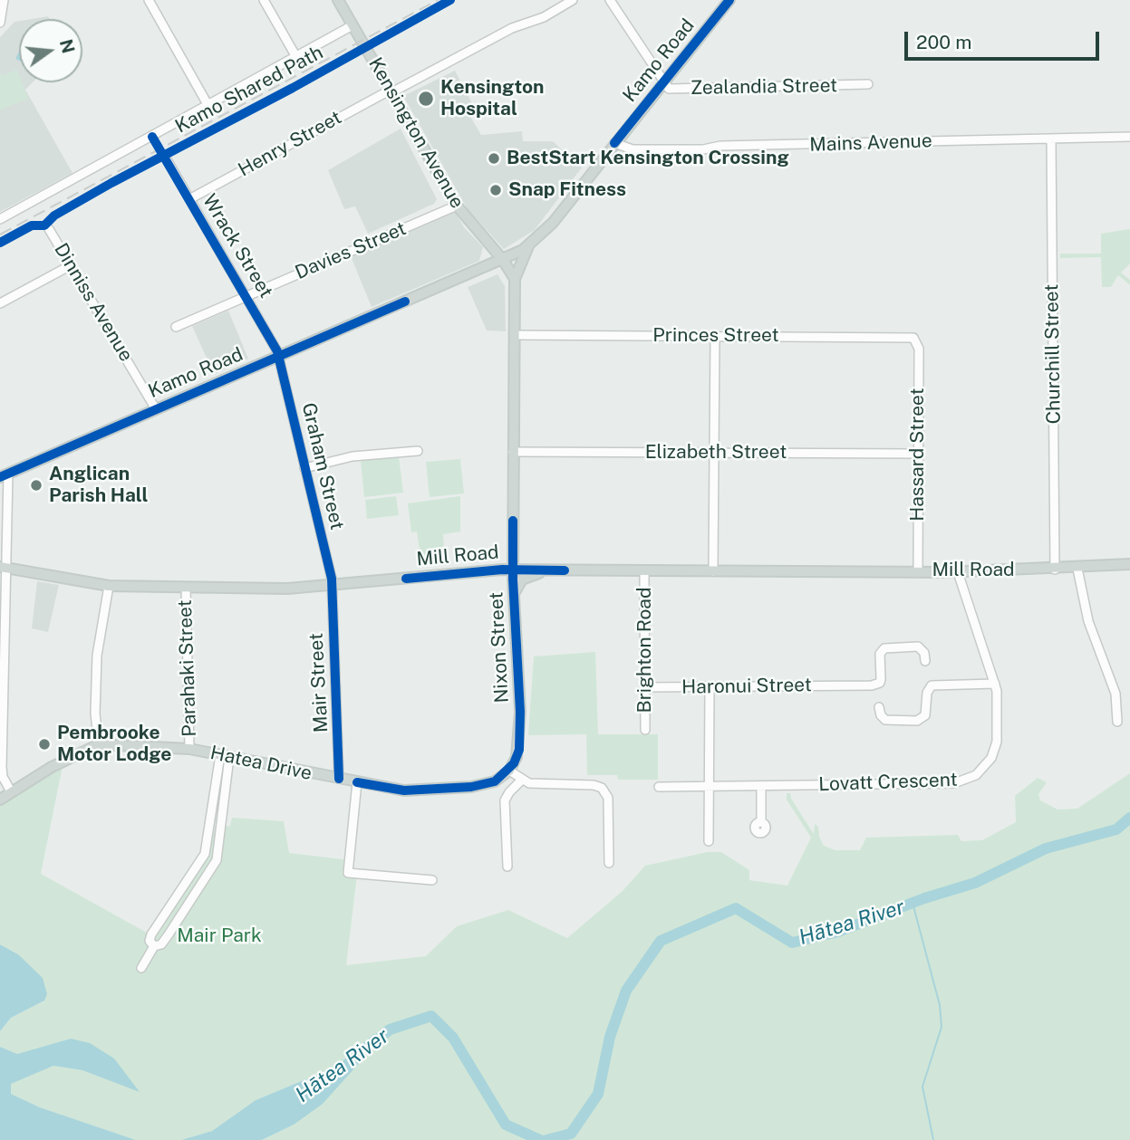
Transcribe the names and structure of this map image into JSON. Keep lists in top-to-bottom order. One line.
{"streets":{"main road":["Kamo Road","Kensington Avenue","Mill Road","Nixon Street","Hatea Drive"],"street":["Zealandia Street","Mains Avenue","Henry Street","Wrack Street","Davies Street","Dinniss Avenue","Princes Street","Churchill Street","Elizabeth Street","Hassard Street","Graham Street","Brighton Road","Parahaki Street","Mair Street","Haronui Street","Lovatt Crescent"],"cycle path":["Kamo Shared Path"]},"crossings":[["Kamo Road","Zealandia Street"],["Kamo Road","Kensington Avenue"],["Kamo Road","Mains Avenue"],["Kamo Road","Wrack Street"],["Kamo Road","Dinniss Avenue"],["Kamo Road","Graham Street"],["Kensington Avenue","Henry Street"],["Kensington Avenue","Davies Street"],["Mains Avenue","Churchill Street"],["Henry Street","Wrack Street"],["Wrack Street","Davies Street"],["Wrack Street","Graham Street"],["Princes Street","Hassard Street"],["Princes Street","Nixon Street"],["Churchill Street","Mill Road"],["Elizabeth Street","Hassard Street"],["Elizabeth Street","Nixon Street"],["Hassard Street","Mill Road"],["Graham Street","Mill Road"],["Graham Street","Mair Street"],["Mill Road","Nixon Street"],["Mill Road","Brighton Road"],["Mill Road","Parahaki Street"],["Mill Road","Mair Street"],["Mill Road","Lovatt Crescent"],["Nixon Street","Hatea Drive"],["Brighton Road","Haronui Street"],["Parahaki Street","Hatea Drive"],["Mair Street","Hatea Drive"]],"water":["Hātea River"],"parks":["Mair Park"],"places":["Kensington Hospital","BestStart Kensington Crossing","Snap Fitness","Anglican Parish Hall","Pembrooke Motor Lodge"],"scale_bar":"200 m","north":"right"}
